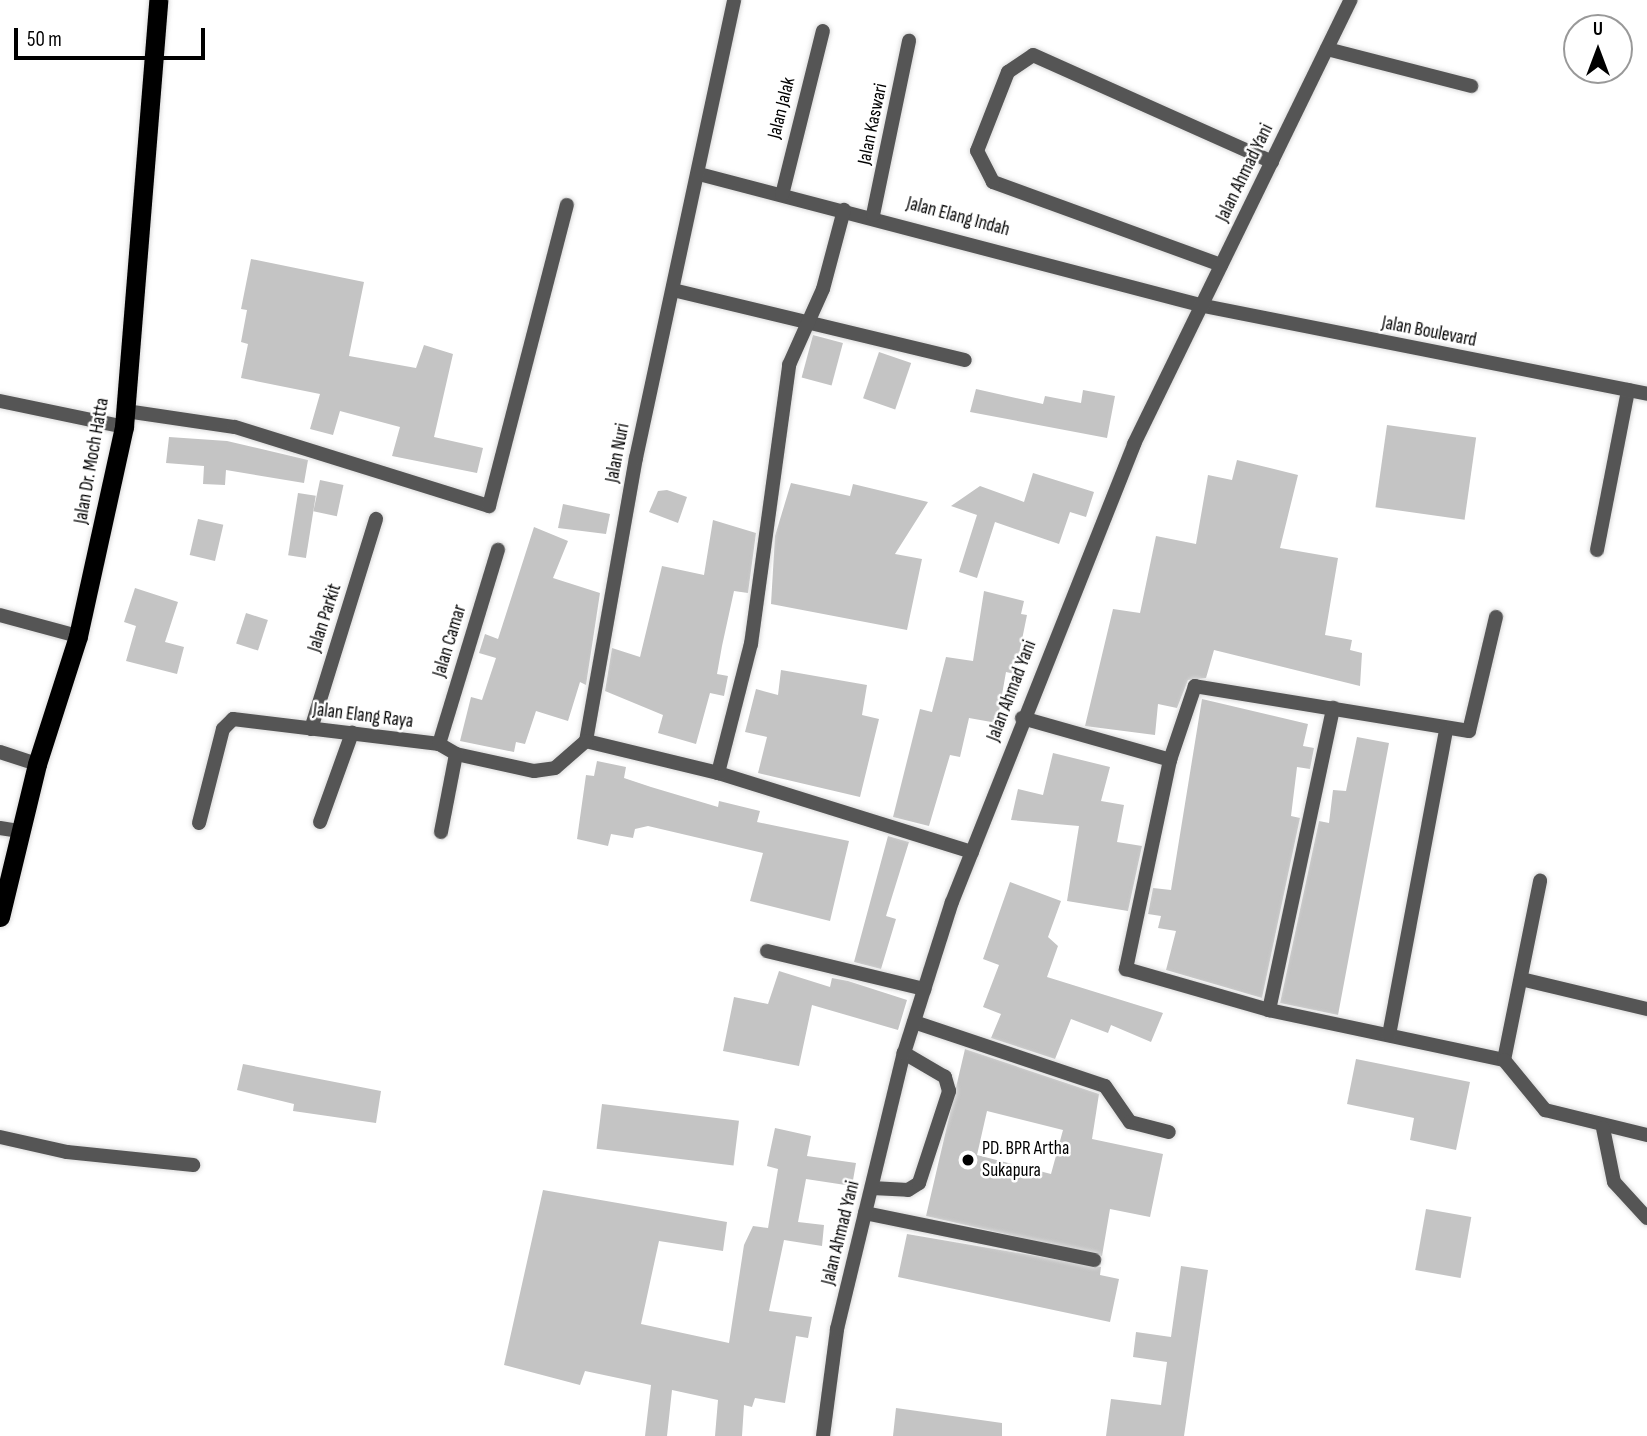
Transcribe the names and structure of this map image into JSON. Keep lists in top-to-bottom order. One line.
{"streets":{"highway":["Jalan Dr. Moch Hatta"],"street":["Jalan Jalak","Jalan Kaswari","Jalan Ahmad Yani","Jalan Elang Indah","Jalan Boulevard","Jalan Nuri","Jalan Parkit","Jalan Camar","Jalan Elang Raya"]},"crossings":[["Jalan Jalak","Jalan Elang Indah"],["Jalan Kaswari","Jalan Elang Indah"],["Jalan Ahmad Yani","Jalan Elang Indah"],["Jalan Ahmad Yani","Jalan Boulevard"],["Jalan Elang Indah","Jalan Boulevard"],["Jalan Elang Indah","Jalan Nuri"],["Jalan Nuri","Jalan Elang Raya"],["Jalan Parkit","Jalan Elang Raya"],["Jalan Camar","Jalan Elang Raya"]],"places":["PD. BPR Artha Sukapura"],"scale_bar":"50 m","north":"top"}
